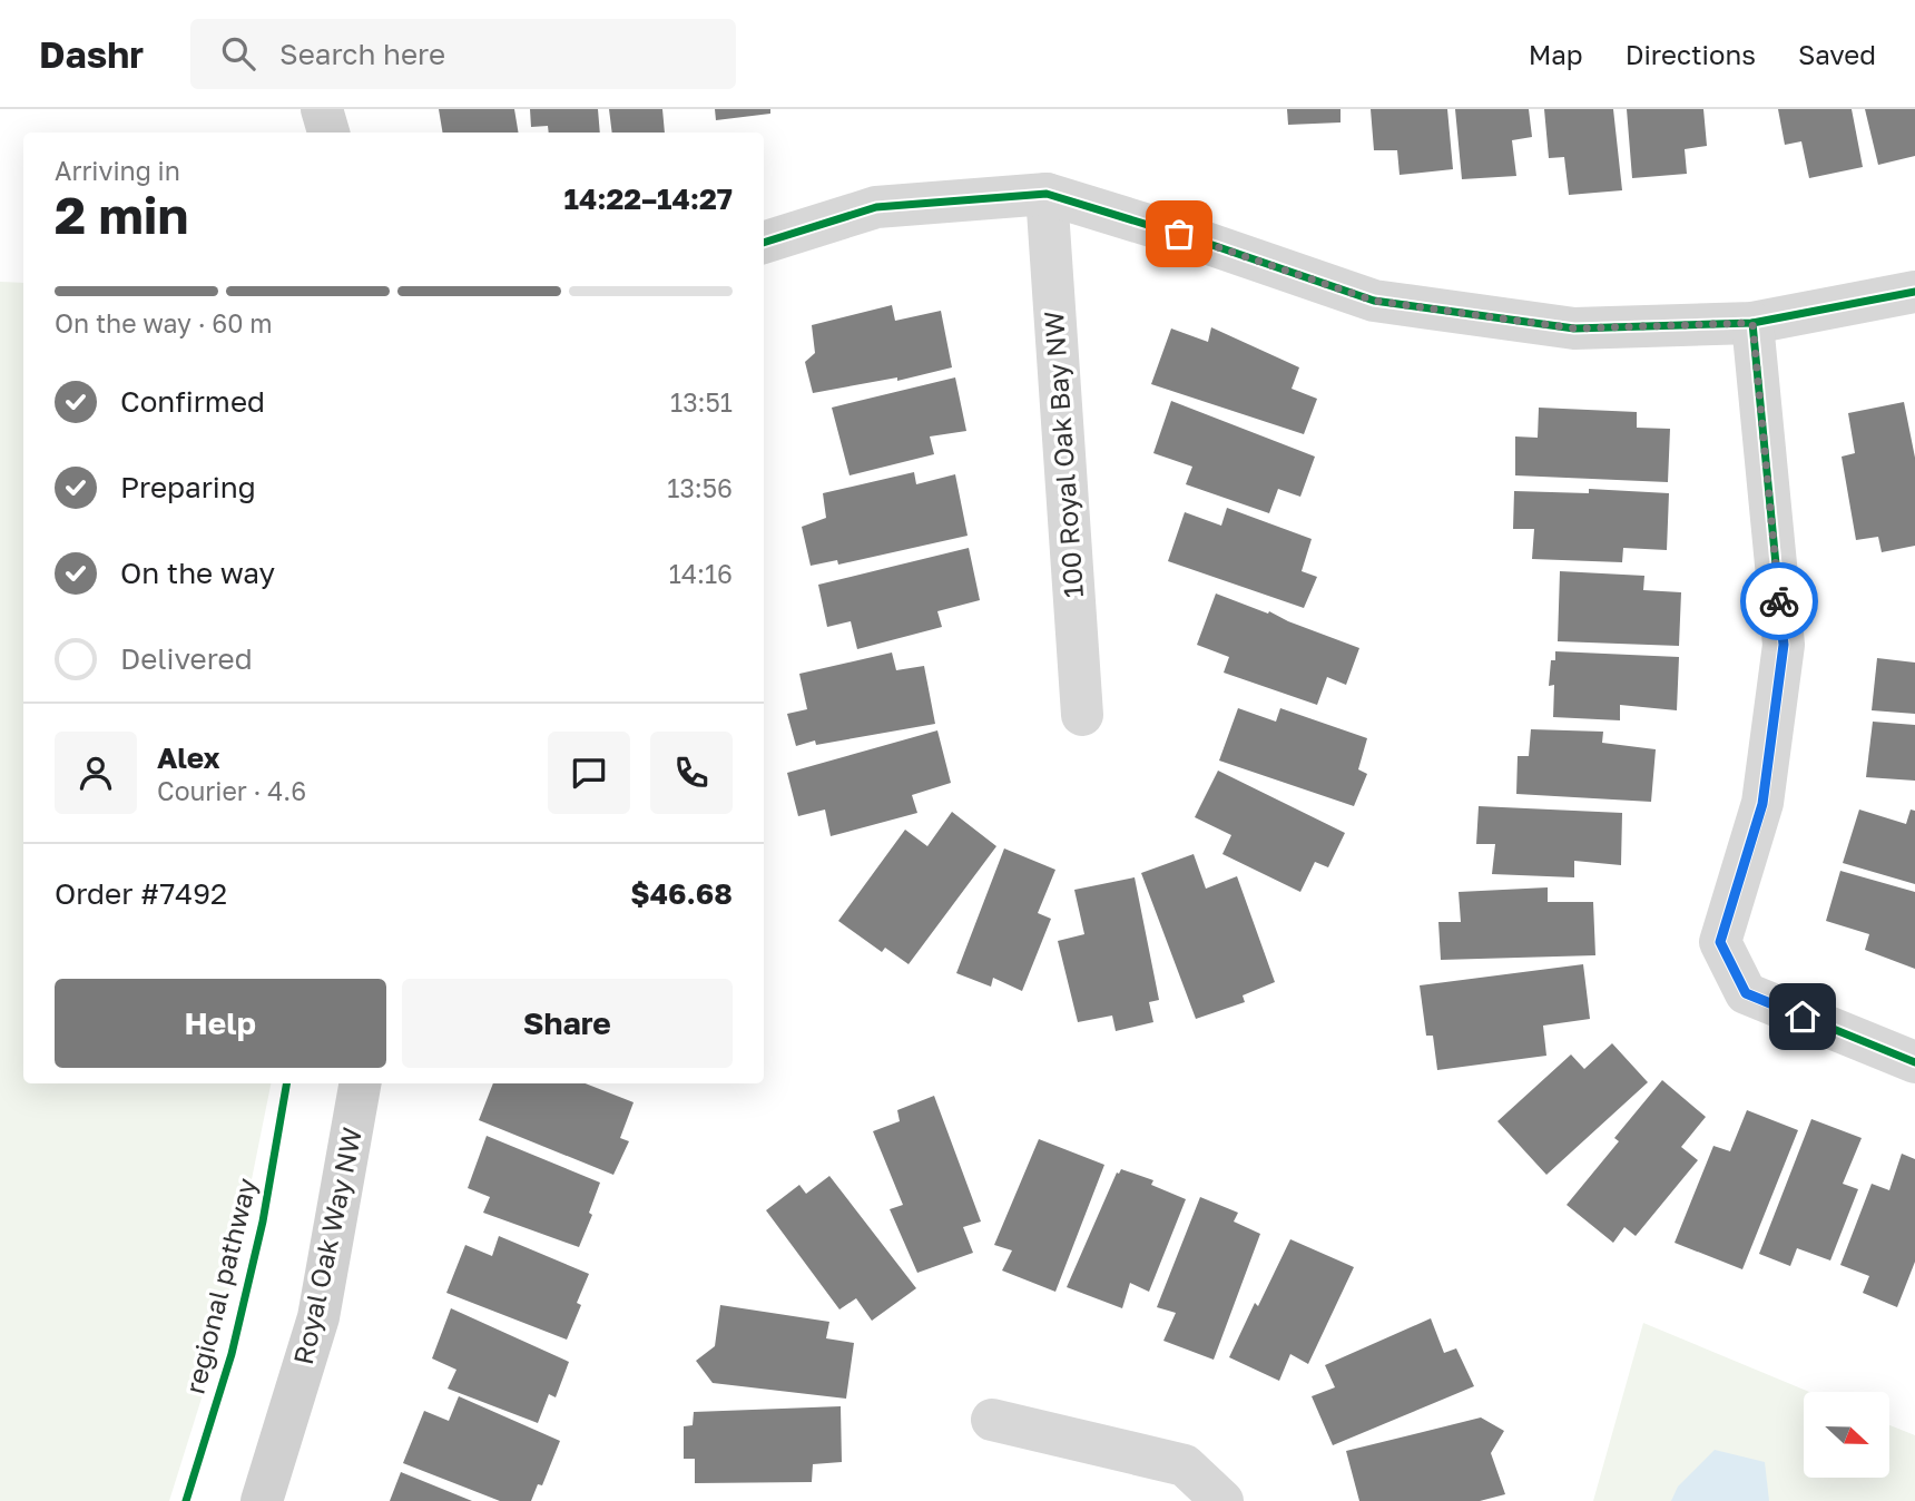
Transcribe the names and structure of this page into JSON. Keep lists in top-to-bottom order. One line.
{"streets":{"street":["100 Royal Oak Bay NW","Royal Oak Way NW"],"cycle path":["regional pathway"]},"north":"right","page":{"header":"Dashr","search":"Search here","nav":["Map","Directions","Saved"],"heading":["2 min","Arriving in","14:22–14:27"],"panel":["Alex","Courier · 4.6","Order #7492","$46.68"],"bar":"On the way · 60 m","list":[["Confirmed","13:51"],["Preparing","13:56"],["On the way","14:16"],"Delivered"],"buttons":["Help","Share"]}}
